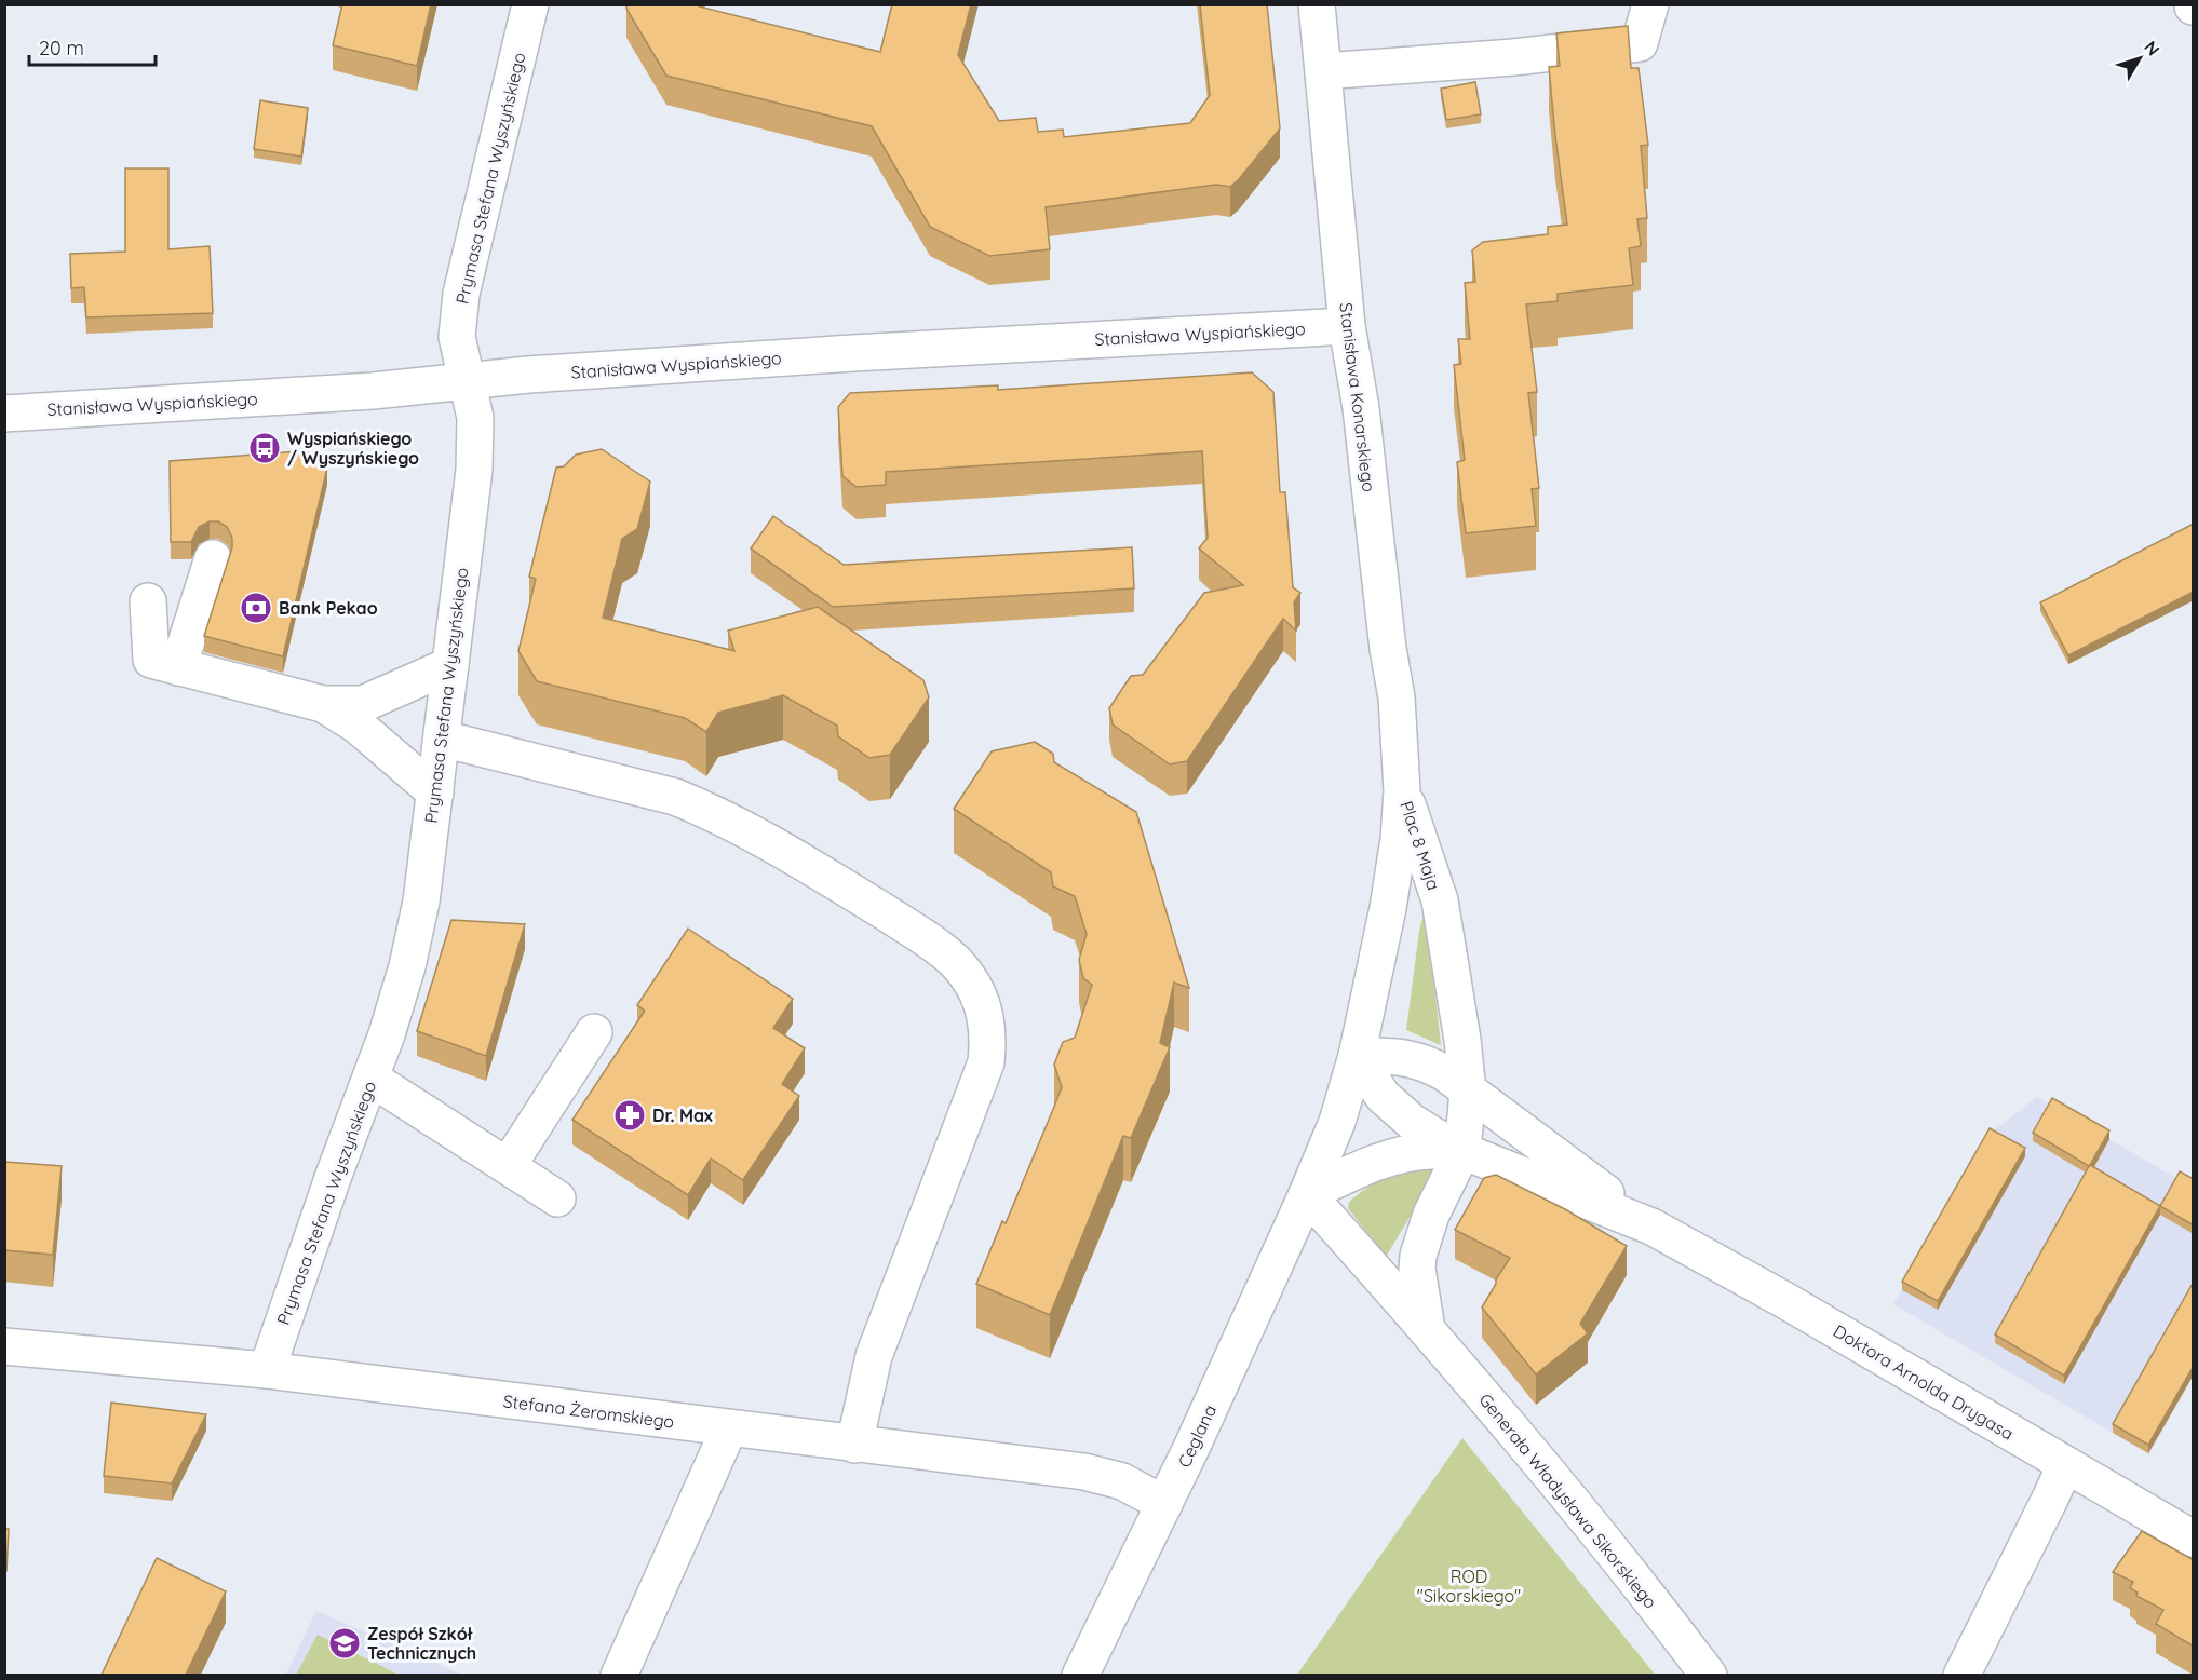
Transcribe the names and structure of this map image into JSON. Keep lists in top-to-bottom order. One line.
{"streets":{"street":["Prymasa Stefana Wyszyńskiego","Stanisława Wyspiańskiego","Stanisława Konarskiego","Plac 8 Maja","Doktora Arnolda Drygasa","Stefana Żeromskiego","Ceglana","Generała Władysława Sikorskiego"]},"crossings":[["Prymasa Stefana Wyszyńskiego","Stanisława Wyspiańskiego"],["Prymasa Stefana Wyszyńskiego","Stefana Żeromskiego"],["Stanisława Wyspiańskiego","Stanisława Konarskiego"],["Stanisława Konarskiego","Plac 8 Maja"],["Plac 8 Maja","Doktora Arnolda Drygasa"],["Plac 8 Maja","Ceglana"],["Plac 8 Maja","Generała Władysława Sikorskiego"],["Stefana Żeromskiego","Ceglana"]],"parks":["ROD \"Sikorskiego\""],"places":{"bus stop":["Wyspiańskiego / Wyszyńskiego"],"bank":["Bank Pekao"],"pharmacy":["Dr. Max"],"school or university":["Zespół Szkół Technicznych"]},"scale_bar":"20 m","north":"top right"}
